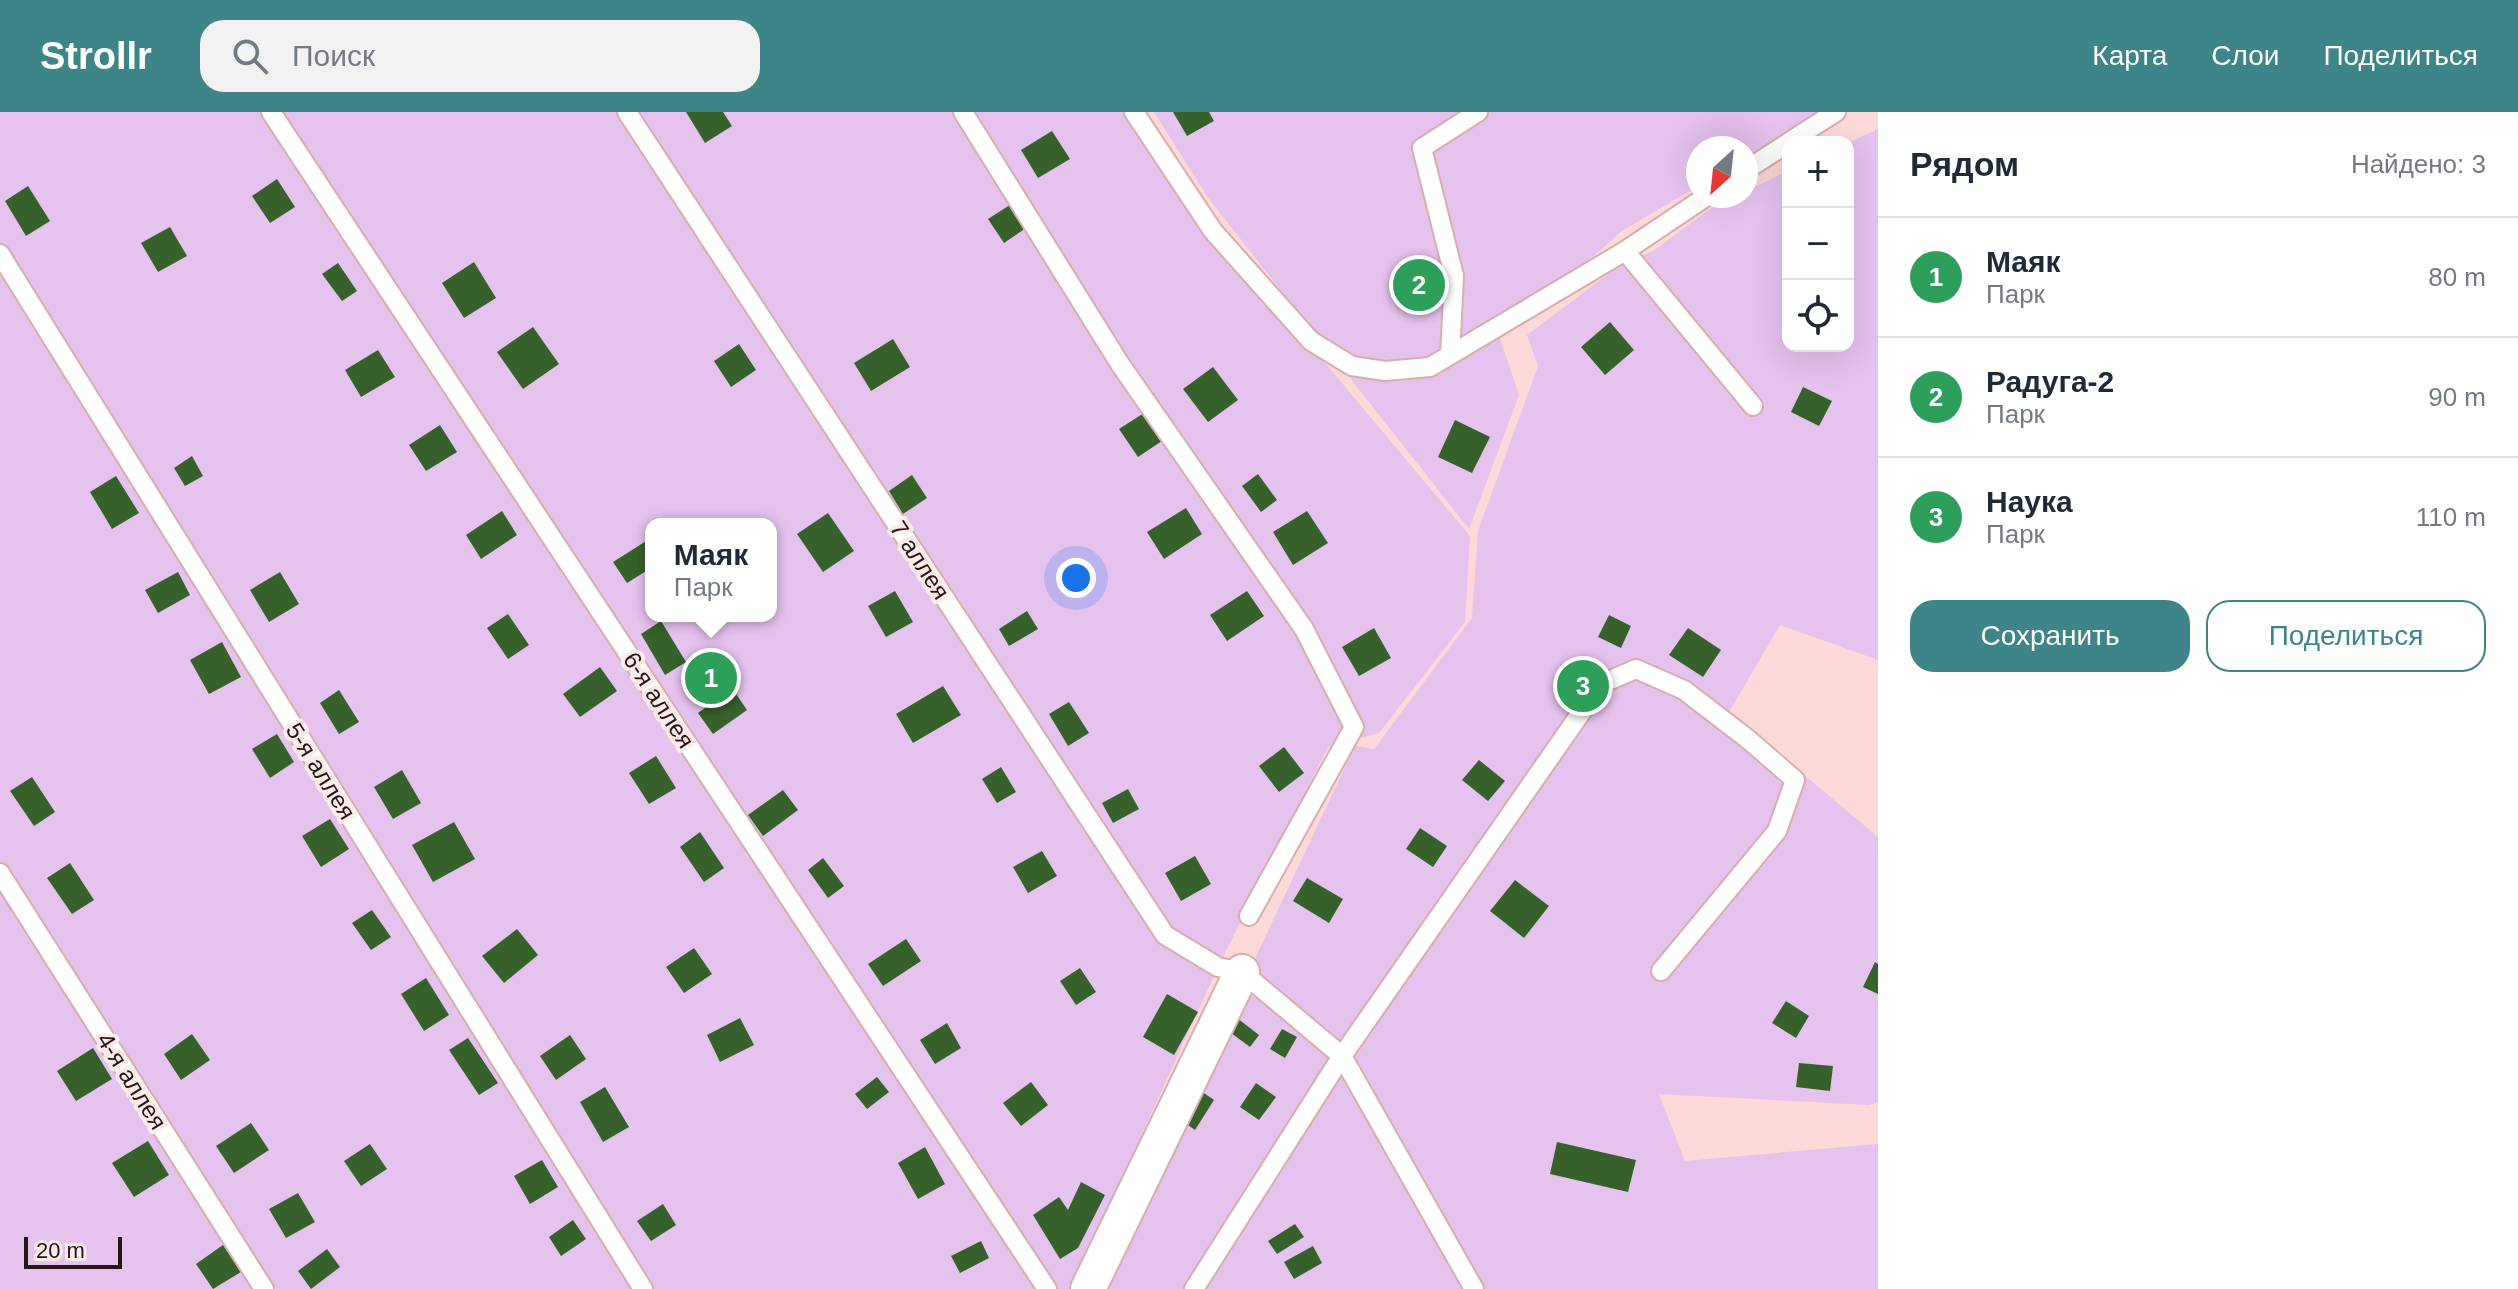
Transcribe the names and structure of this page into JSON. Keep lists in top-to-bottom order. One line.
{"streets":{"lane":["7 аллея","6-я аллея","5-я аллея","4-я аллея"]},"scale_bar":"20 m","north":"bottom left","page":{"header":"Strollr","search":"Поиск","nav":["Карта","Слои","Поделиться"],"heading":["Рядом","Найдено: 3"],"map_buttons":["+","−"],"list":[{"mark":"1","name":"Маяк","note":"Парк","value":"80 m"},{"mark":"2","name":"Радуга-2","note":"Парк","value":"90 m"},{"mark":"3","name":"Наука","note":"Парк","value":"110 m"}],"pins":["2","1","3"],"popup":["Маяк","Парк"],"buttons":["Сохранить","Поделиться"],"scale":"20 m"}}
